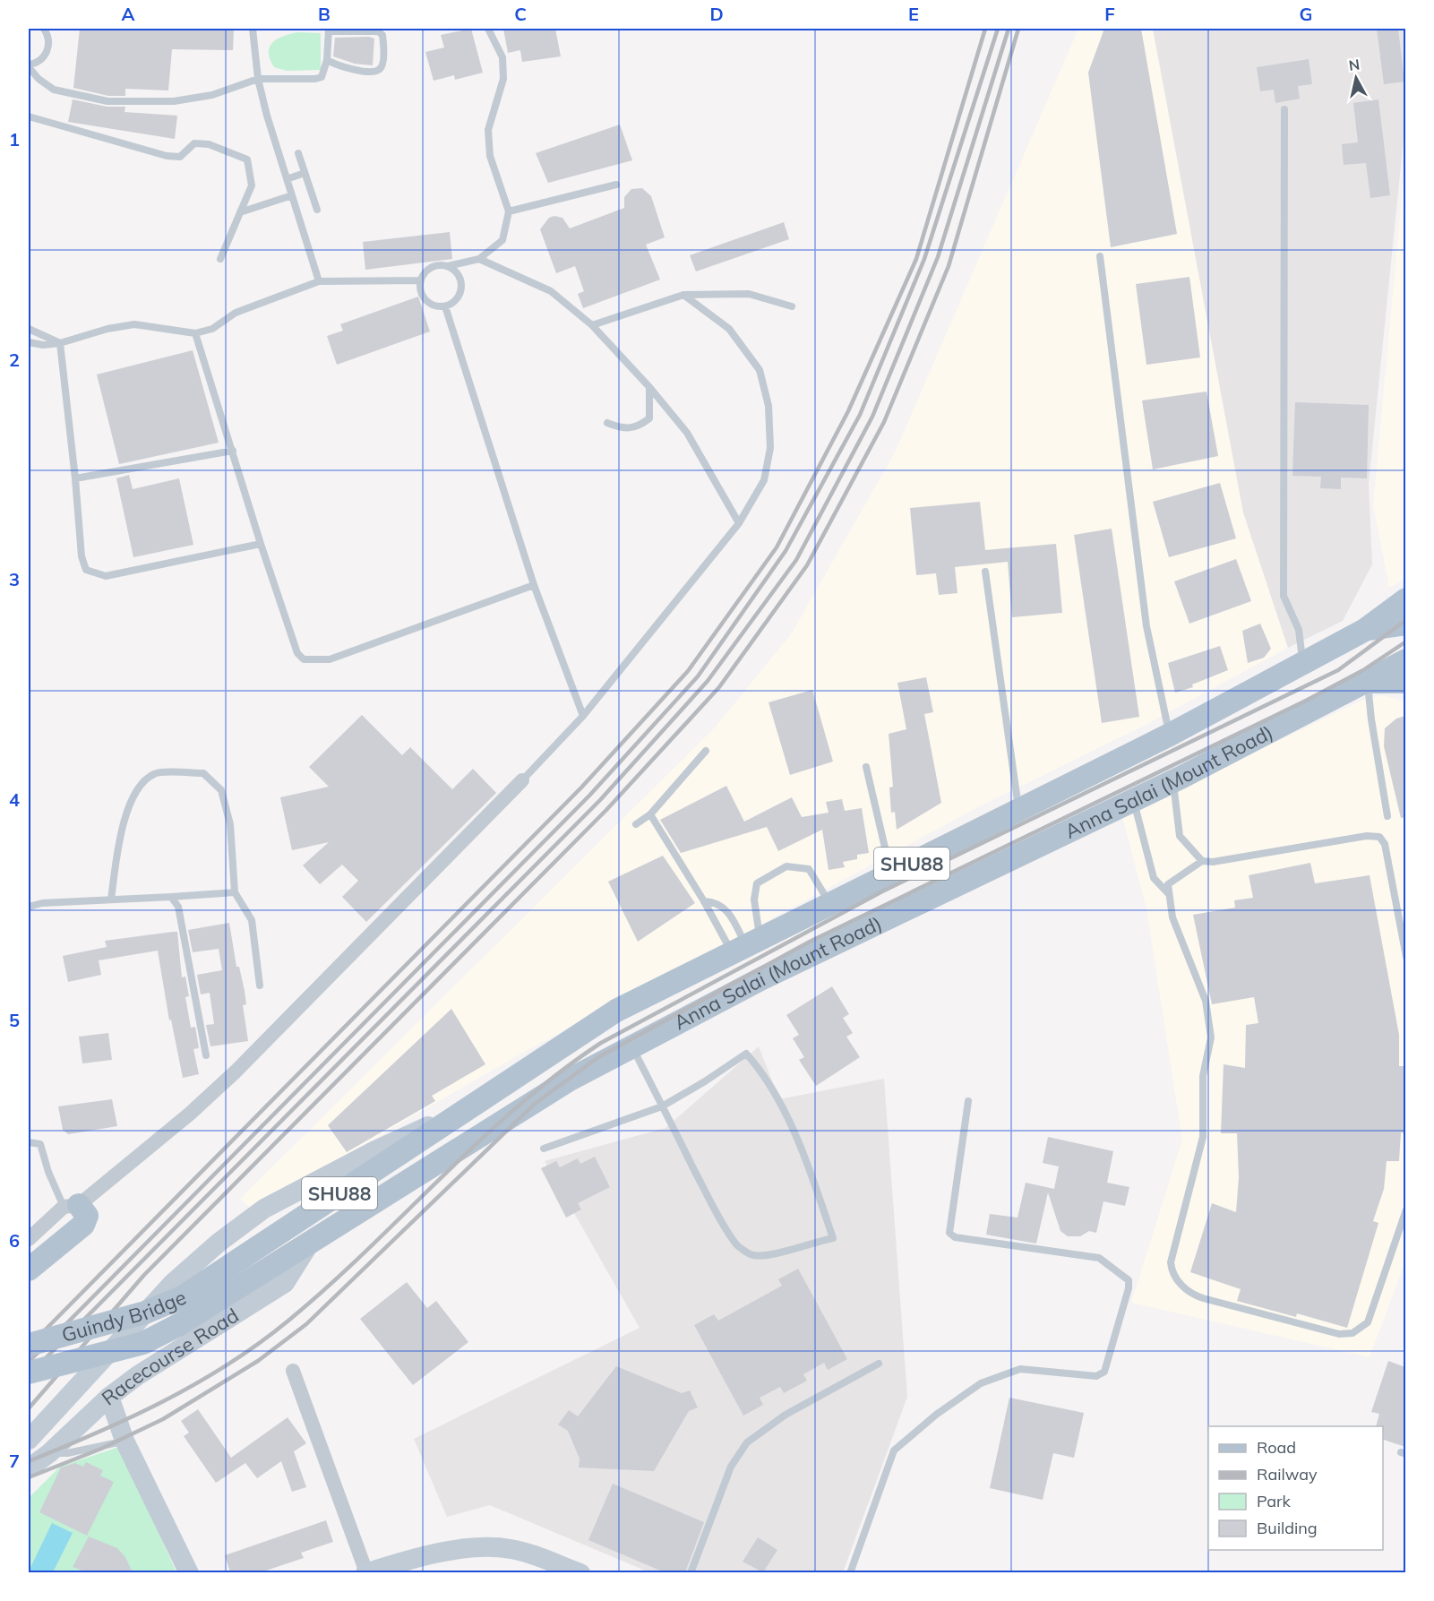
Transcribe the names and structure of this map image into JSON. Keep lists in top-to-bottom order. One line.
{"streets":{"main road":["Anna Salai (Mount Road)","SHU88","Guindy Bridge","Racecourse Road"]},"crossings":[["Anna Salai (Mount Road)","SHU88"],["Anna Salai (Mount Road)","Guindy Bridge"],["Anna Salai (Mount Road)","Racecourse Road"]],"legend":["Road","Railway","Park","Building"],"north":"top","grid":{"columns":["A","B","C","D","E","F","G"],"rows":["1","2","3","4","5","6","7"]}}
